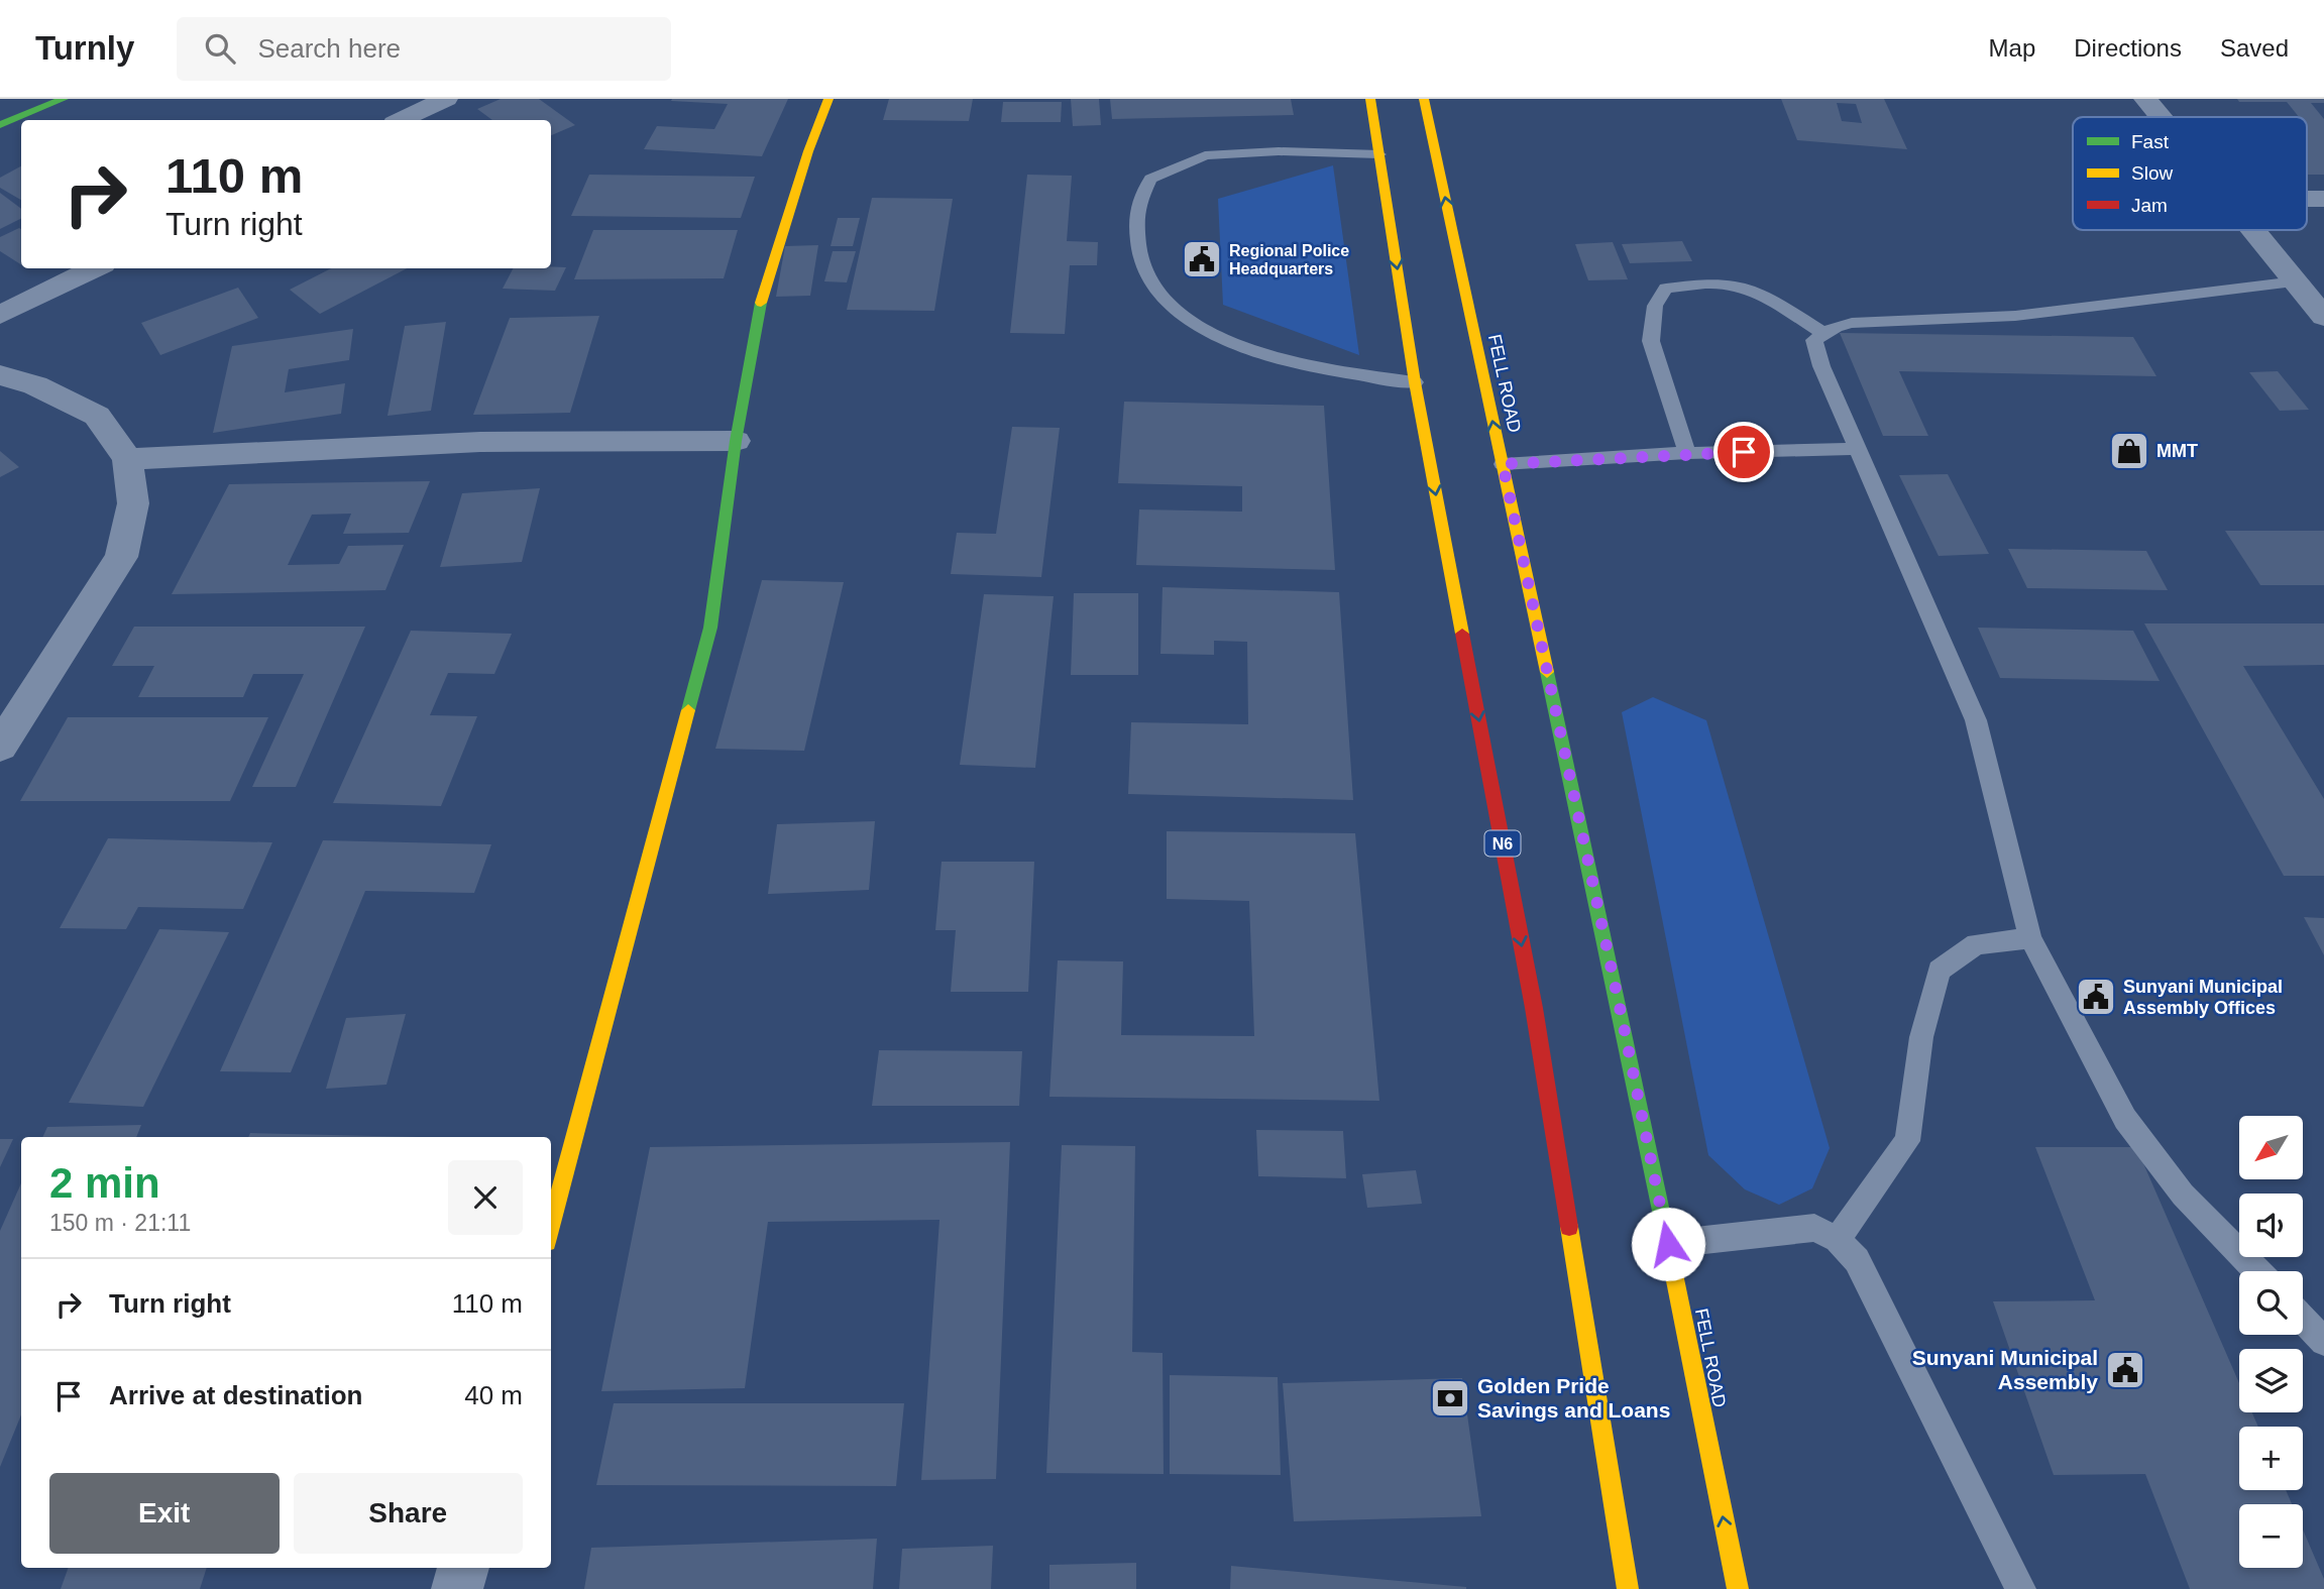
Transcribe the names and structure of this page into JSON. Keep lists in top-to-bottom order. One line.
{"streets":{"main road":["FELL ROAD","N6"]},"places":{"public building":["Regional Police Headquarters","Sunyani Municipal Assembly Offices","Sunyani Municipal Assembly"],"shop":["MMT"],"bank":["Golden Pride Savings and Loans"]},"legend":["Fast","Slow","Jam"],"north":"bottom left","page":{"header":"Turnly","search":"Search here","nav":["Map","Directions","Saved"],"turn":["110 m","Turn right"],"map_buttons":["+","−"],"heading":["2 min","150 m · 21:11"],"list":[{"name":"Turn right","value":"110 m"},{"name":"Arrive at destination","value":"40 m"}],"buttons":["Exit","Share"]}}
